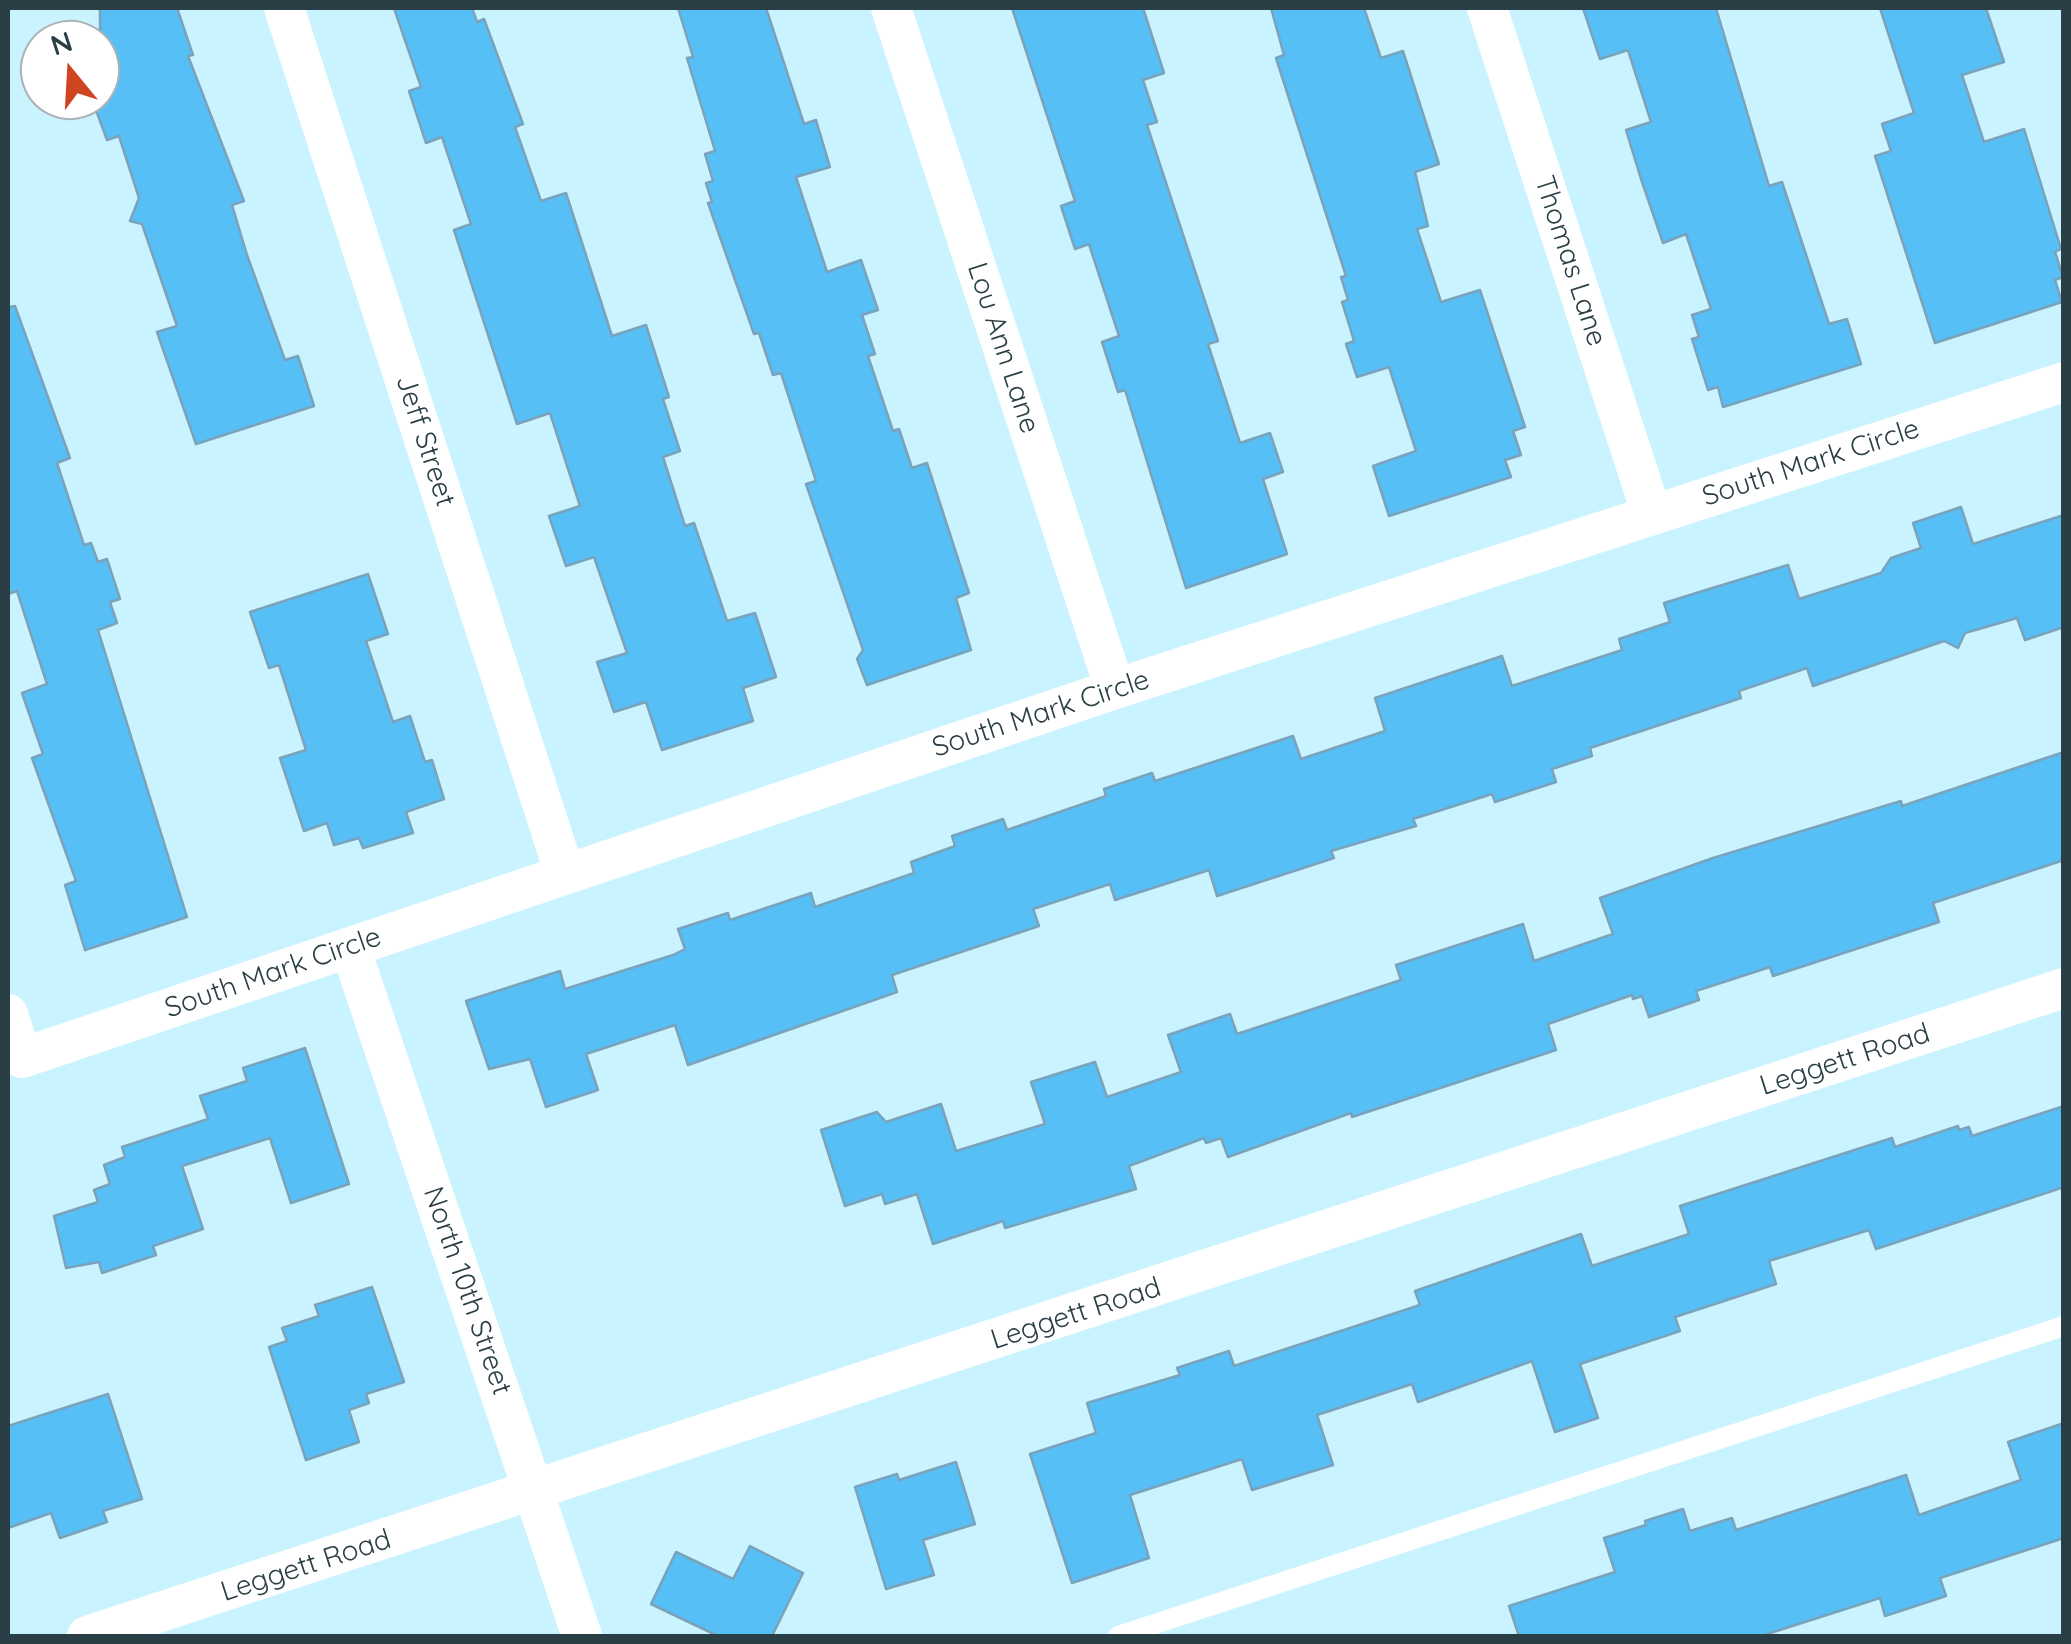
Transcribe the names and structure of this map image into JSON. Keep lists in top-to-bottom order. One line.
{"streets":{"street":["Thomas Lane","Lou Ann Lane","Jeff Street","South Mark Circle","Leggett Road","North 10th Street"]},"crossings":[["Thomas Lane","South Mark Circle"],["Lou Ann Lane","South Mark Circle"],["Jeff Street","South Mark Circle"],["South Mark Circle","North 10th Street"],["Leggett Road","North 10th Street"]],"north":"top"}
